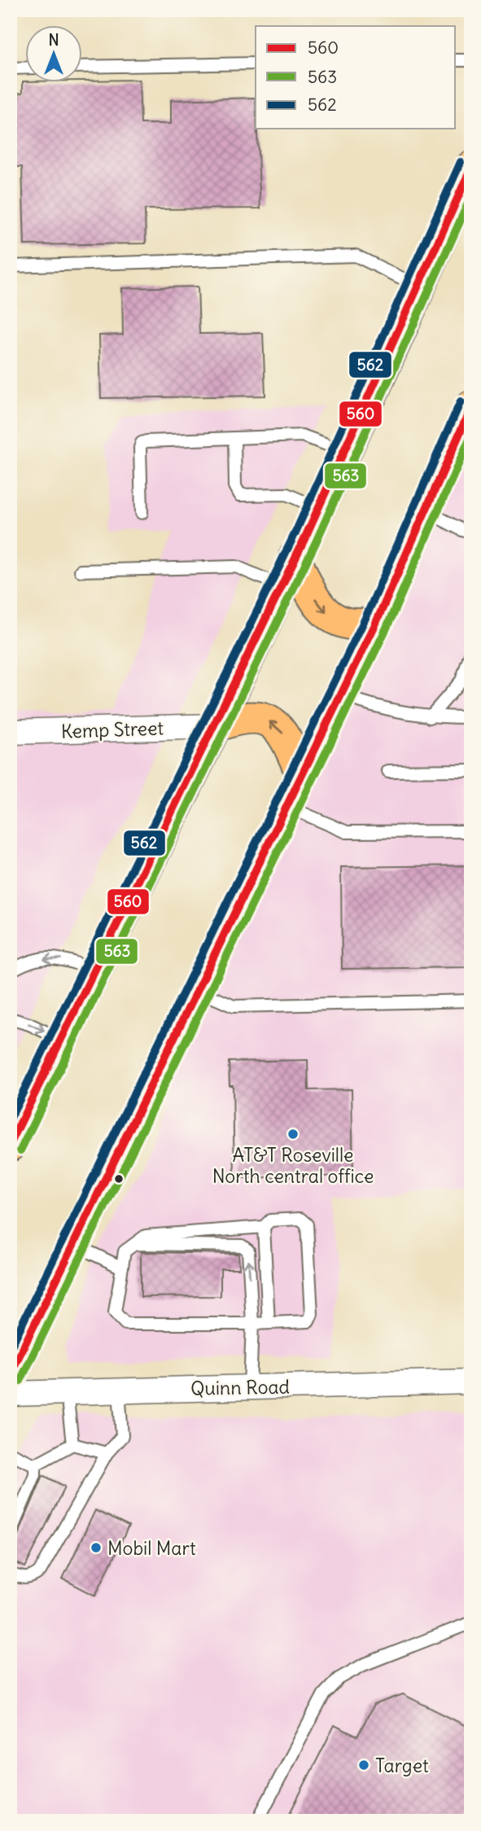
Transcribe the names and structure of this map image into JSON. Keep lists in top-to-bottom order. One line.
{"streets":{"street":["Kemp Street","Quinn Road"]},"places":["AT&T Roseville North central office","Mobil Mart","Target"],"lines":["transit line 562","transit line 560","transit line 563"],"legend":["560","563","562"],"north":"top"}
